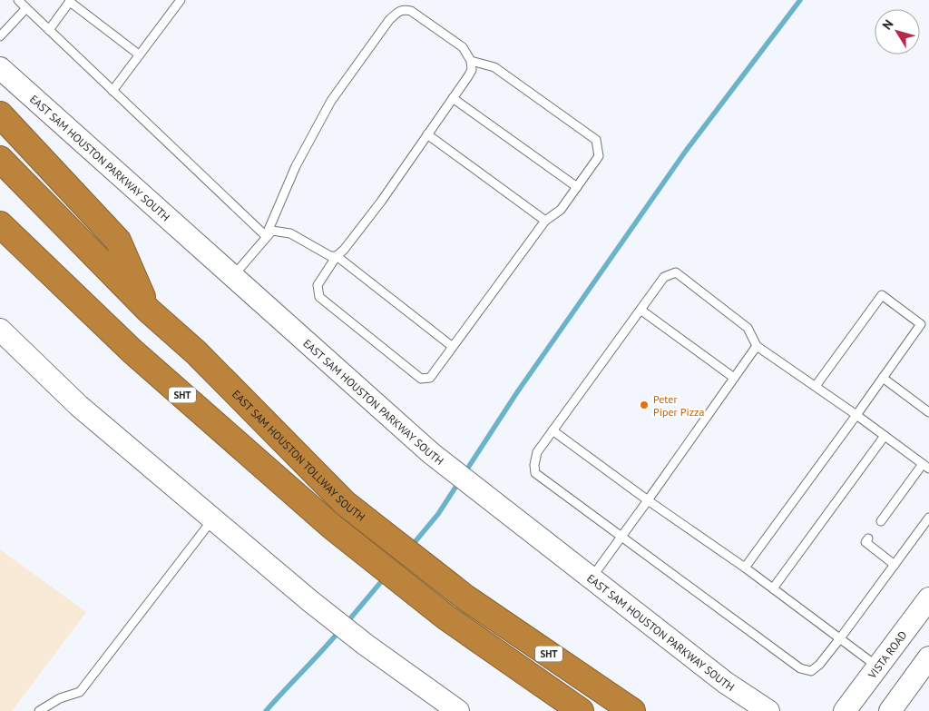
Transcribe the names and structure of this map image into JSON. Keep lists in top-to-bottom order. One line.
{"streets":{"highway":["SHT","EAST SAM HOUSTON TOLLWAY SOUTH"],"main road":["EAST SAM HOUSTON PARKWAY SOUTH","VISTA ROAD"]},"places":["Peter Piper Pizza"],"north":"top left"}
